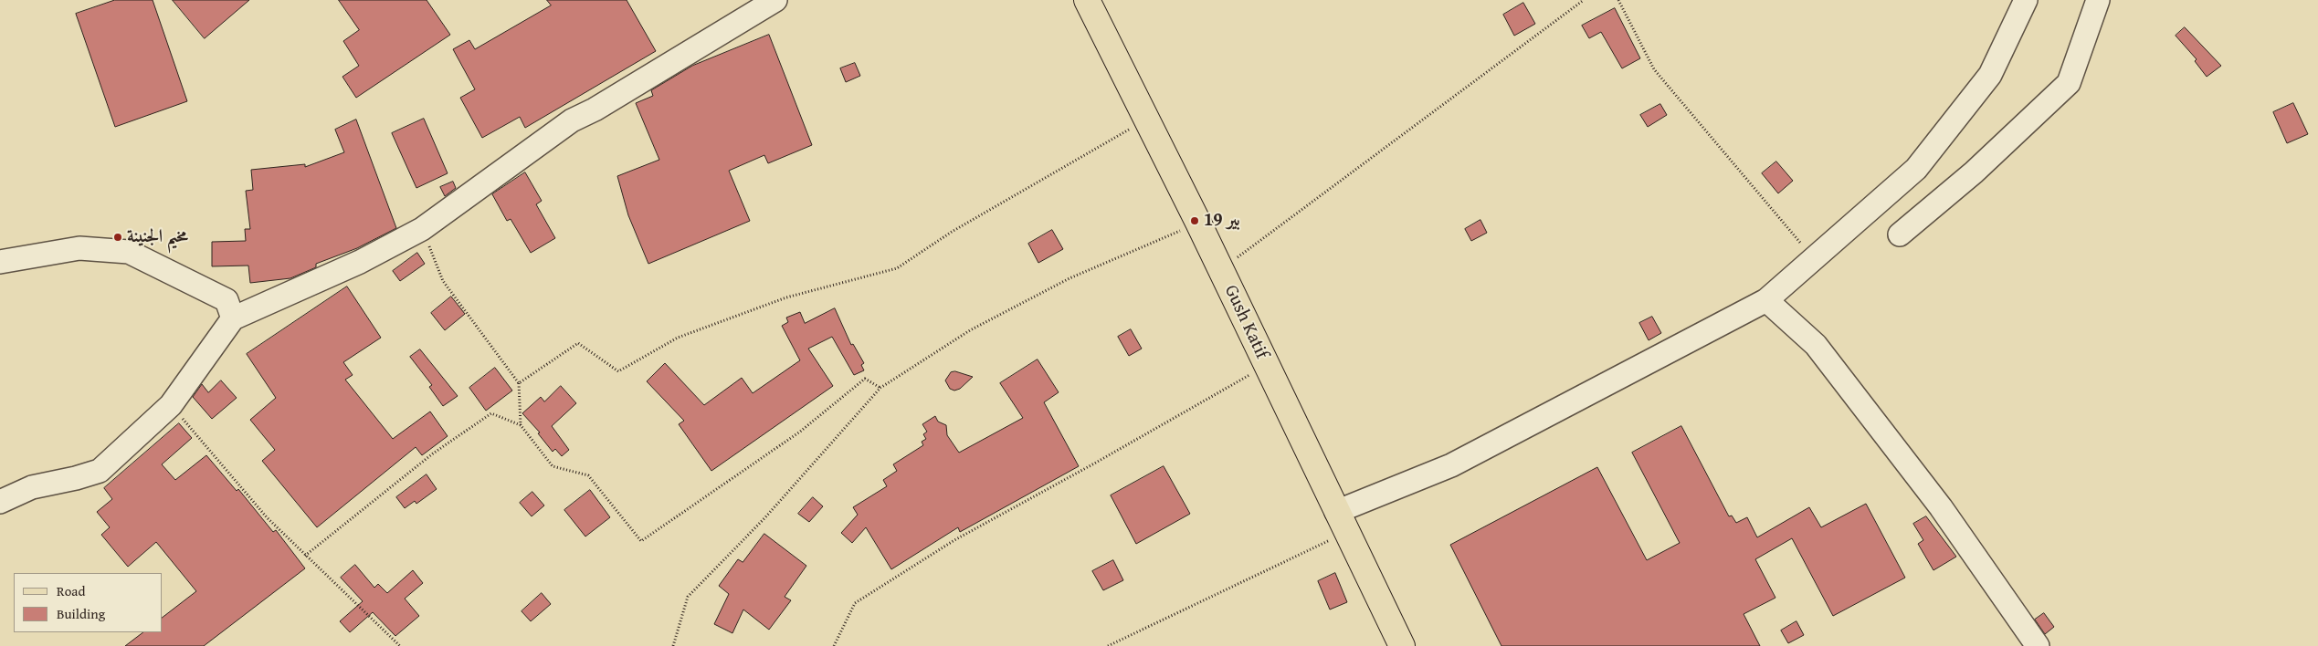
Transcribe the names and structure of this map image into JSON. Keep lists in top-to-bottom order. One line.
{"streets":{"main road":["Gush Katif"]},"places":["بير 19","مخيم الجنينة"],"legend":["Road","Building"]}
